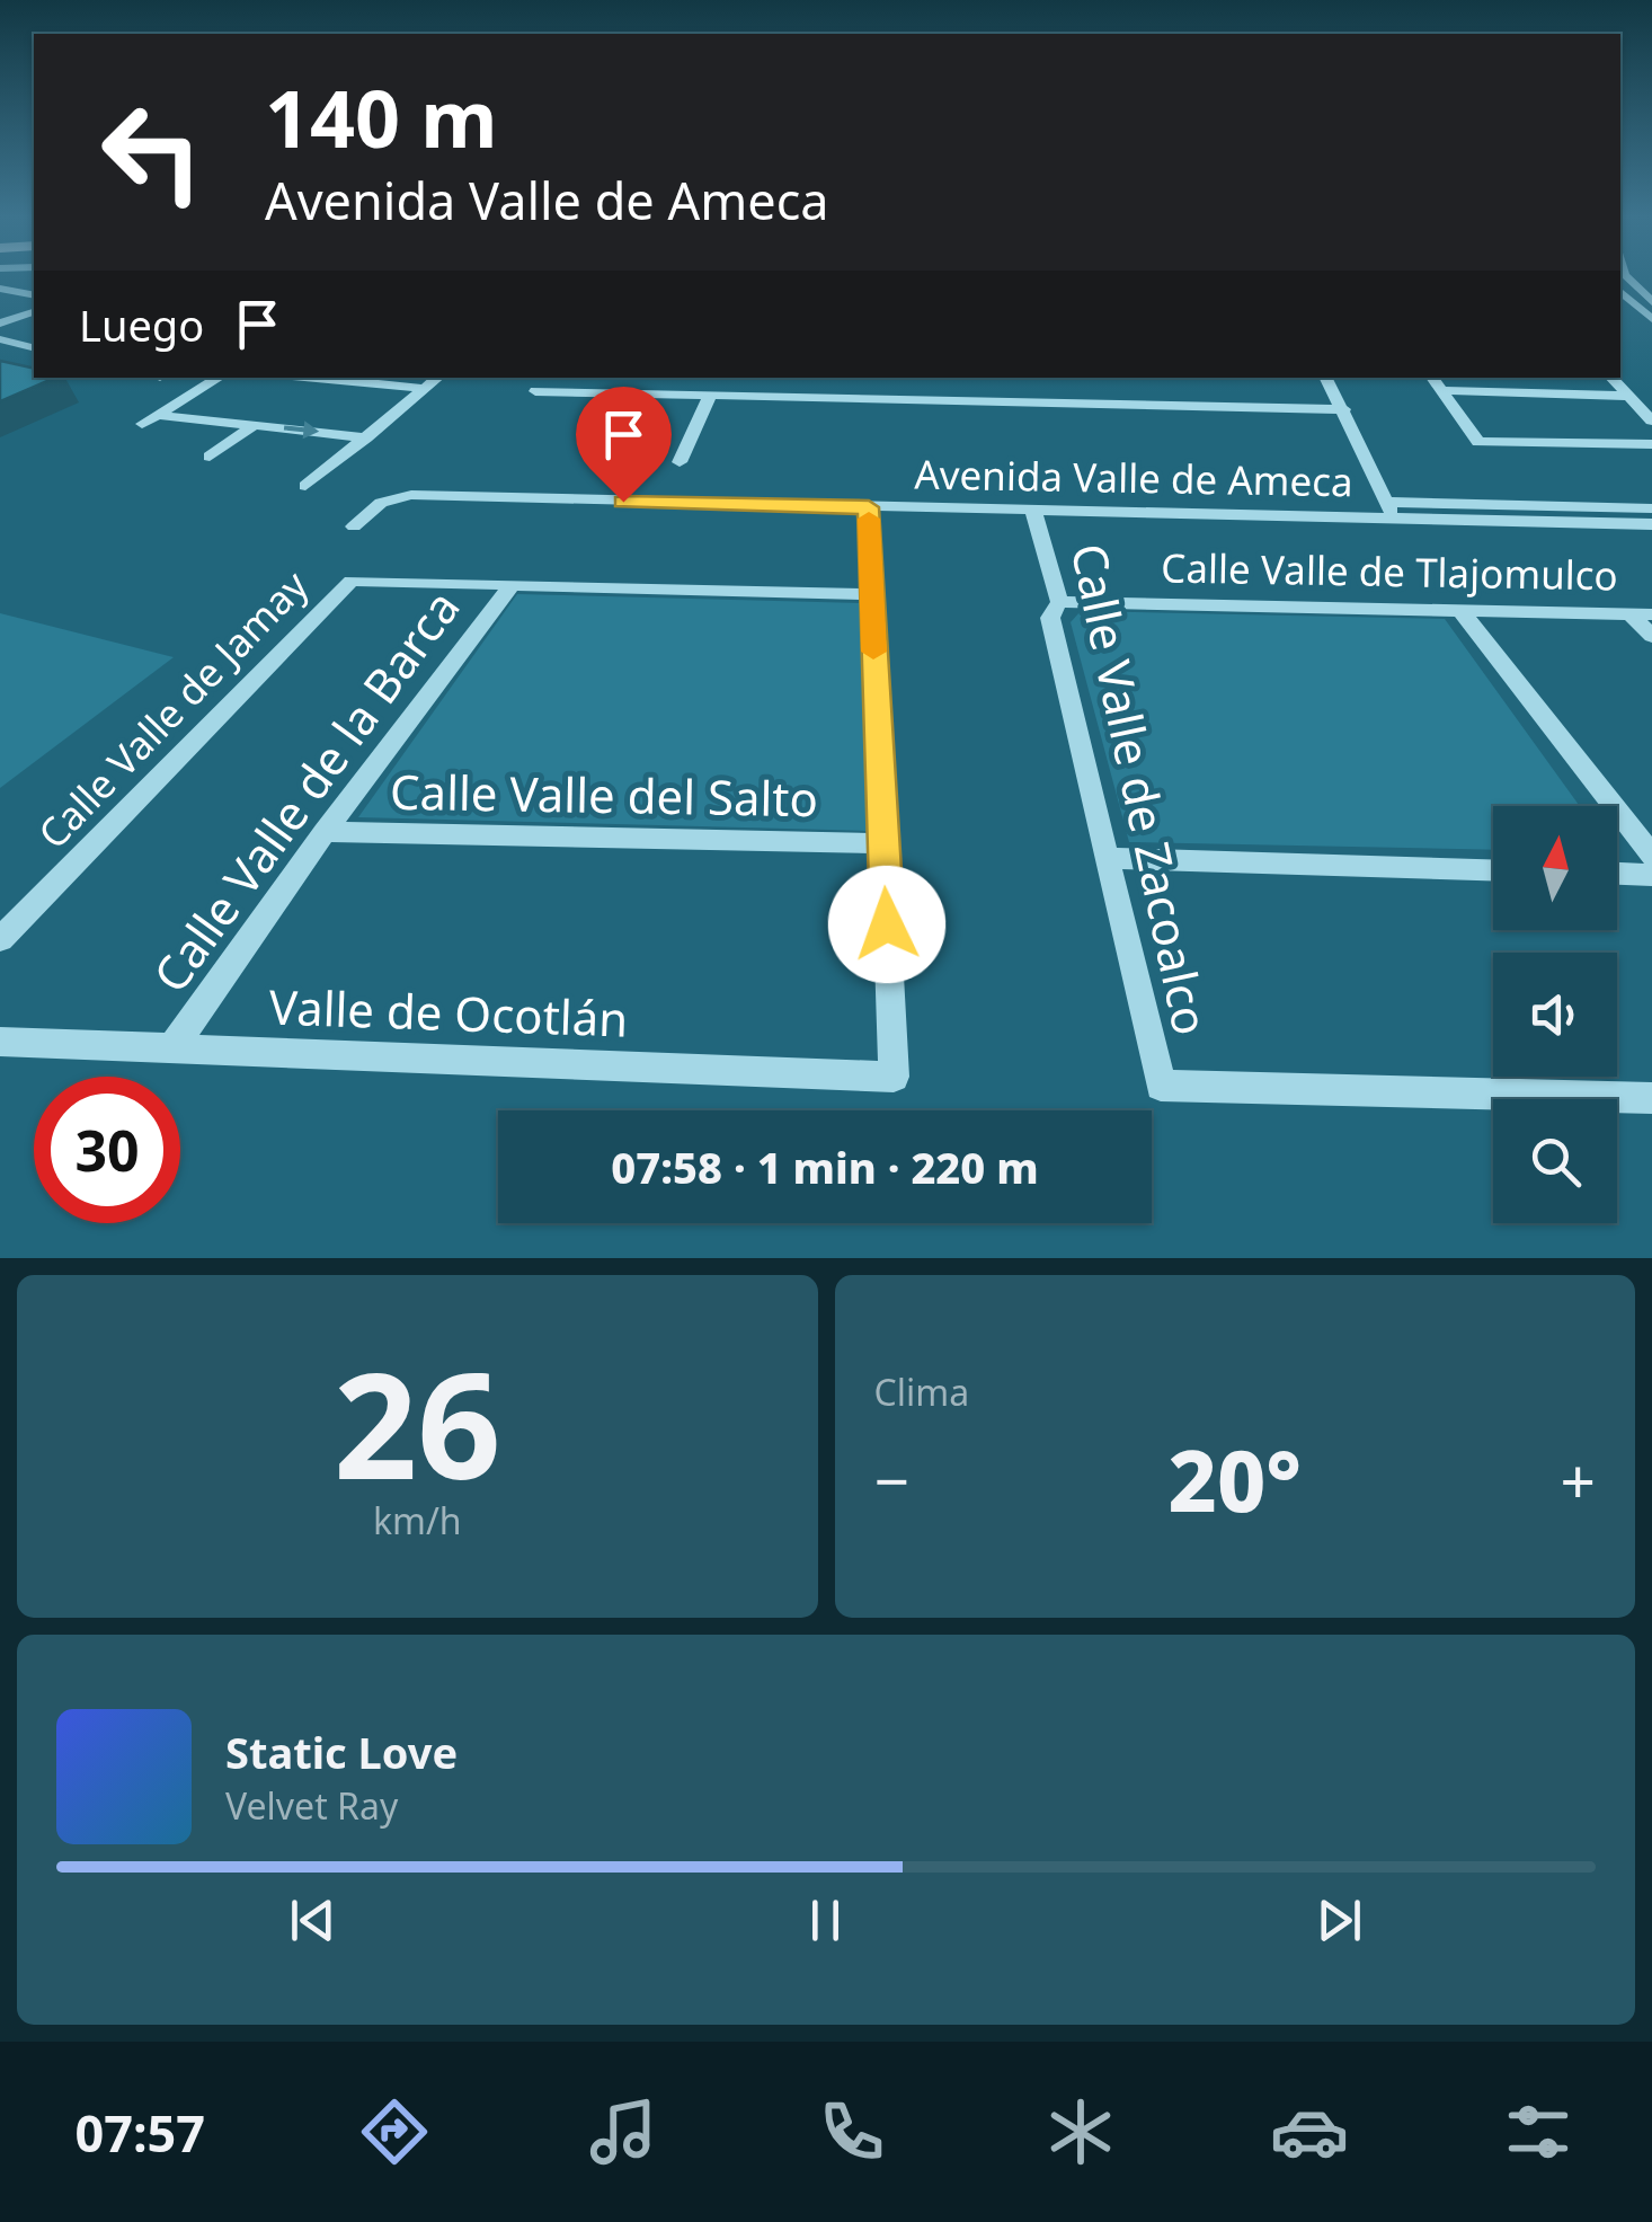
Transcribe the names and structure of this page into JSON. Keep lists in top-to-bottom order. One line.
{"streets":{"street":["Avenida Valle de Ameca","Calle Valle de Tlajomulco","Calle Valle de Jamay","Calle Valle de Zacoalco","Calle Valle de la Barca","Calle Valle del Salto","Valle de Ocotlán"]},"crossings":[["Avenida Valle de Ameca","Calle Valle de Zacoalco"],["Calle Valle de Tlajomulco","Calle Valle de Zacoalco"],["Calle Valle de Jamay","Calle Valle de la Barca"],["Calle Valle de la Barca","Calle Valle del Salto"],["Calle Valle de la Barca","Valle de Ocotlán"],["Calle Valle del Salto","Valle de Ocotlán"]],"north":"top","page":{"turn":["140 m","Avenida Valle de Ameca"],"then":"Luego","limit":"30","trip":"07:58 · 1 min · 220 m","tile":[["26","km/h"],"Clima"],"heat":["−","20°","+"],"song":["Static Love","Velvet Ray"],"tabs":"07:57"}}
